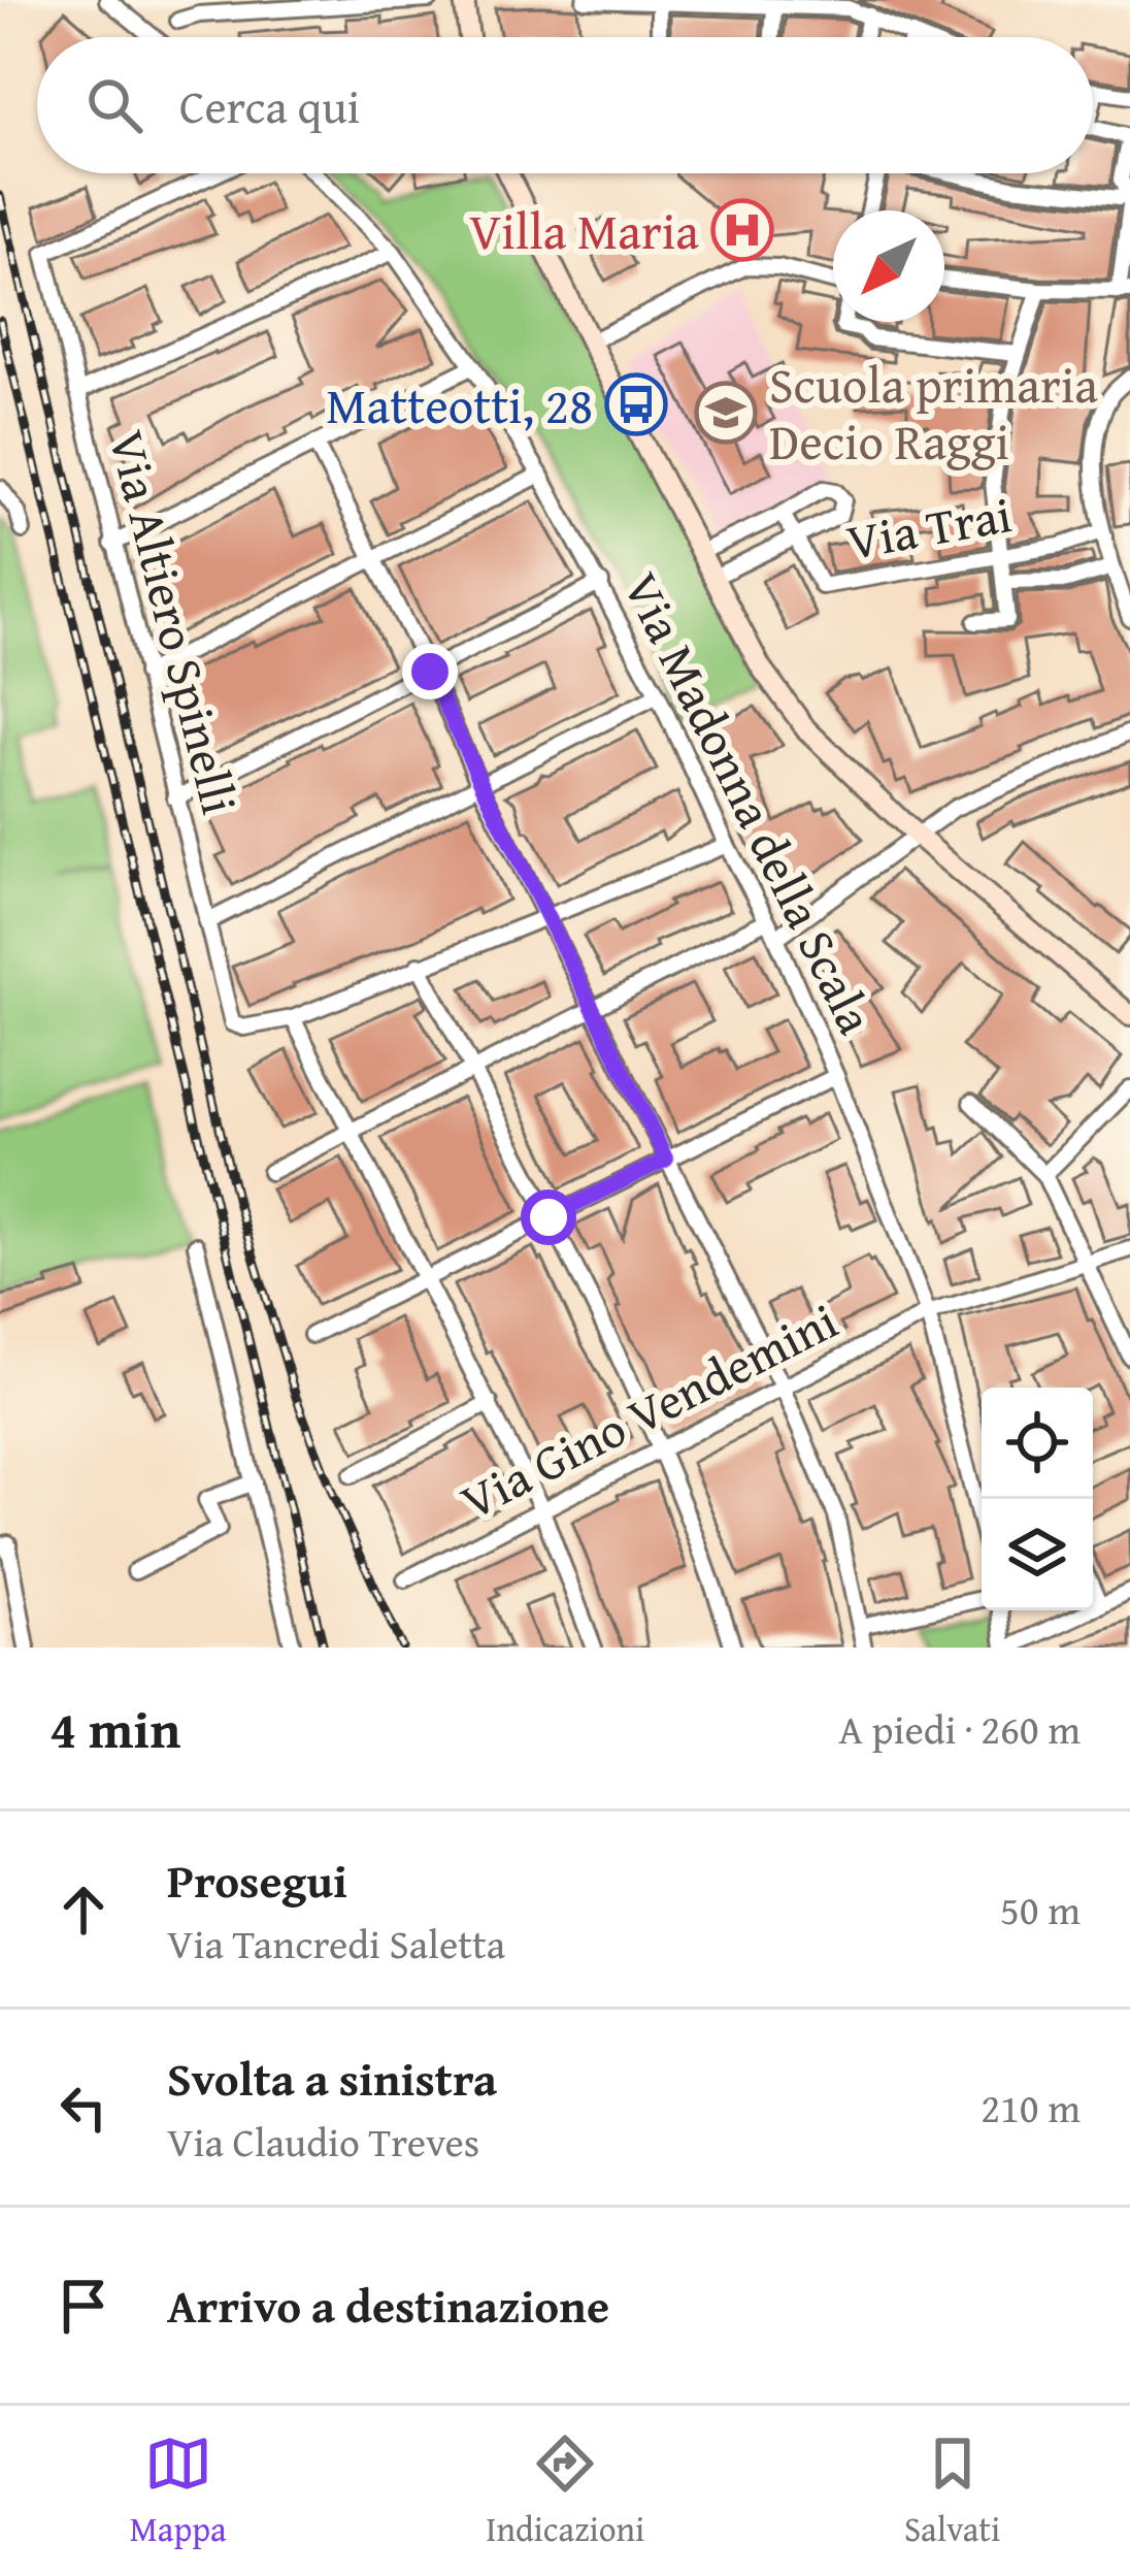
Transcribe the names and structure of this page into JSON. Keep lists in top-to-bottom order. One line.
{"streets":{"street":["Via Trai","Via Altiero Spinelli","Via Madonna della Scala","Via Gino Vendemini"]},"crossings":[["Via Madonna della Scala","Via Gino Vendemini"]],"places":{"hospital":["Villa Maria"],"bus stop":["Matteotti, 28"],"school or university":["Scuola primaria Decio Raggi"]},"north":"bottom left","page":{"search":"Cerca qui","heading":["4 min","A piedi · 260 m"],"list":[["Prosegui","Via Tancredi Saletta","50 m"],["Svolta a sinistra","Via Claudio Treves","210 m"],"Arrivo a destinazione"],"nav":["Mappa","Indicazioni","Salvati"]}}
